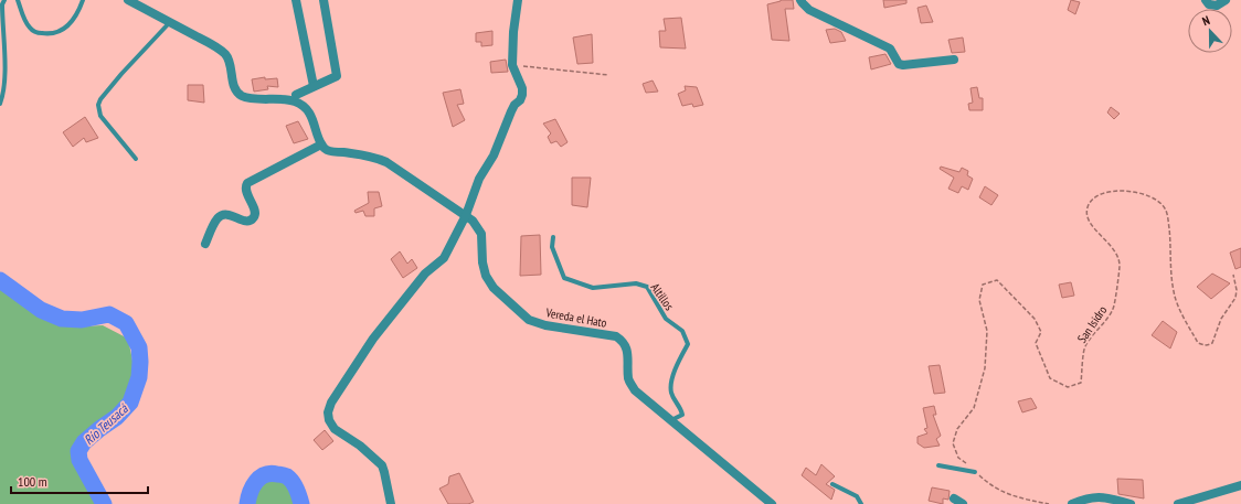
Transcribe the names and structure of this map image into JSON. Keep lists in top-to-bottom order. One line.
{"streets":{"street":["Vereda el Hato"],"lane":["Altillos"],"path":["San Isidro"]},"crossings":[["Altillos","Vereda el Hato"]],"water":["Río Teusacá"],"scale_bar":"100 m","north":"top"}
